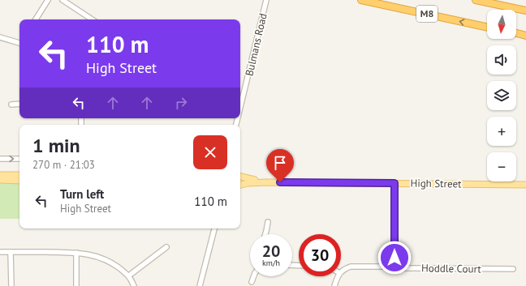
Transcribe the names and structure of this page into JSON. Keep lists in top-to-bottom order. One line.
{"streets":{"highway":["M8"],"main road":["High Street"],"street":["Bulmans Road","Hoddle Court"]},"north":"bottom","page":{"map_buttons":["+","−"],"turn":["110 m","High Street"],"heading":["1 min","270 m · 21:03"],"list":[{"name":"Turn left","note":"High Street","value":"110 m"}],"speed":"20 km/h","limit":"30"}}
